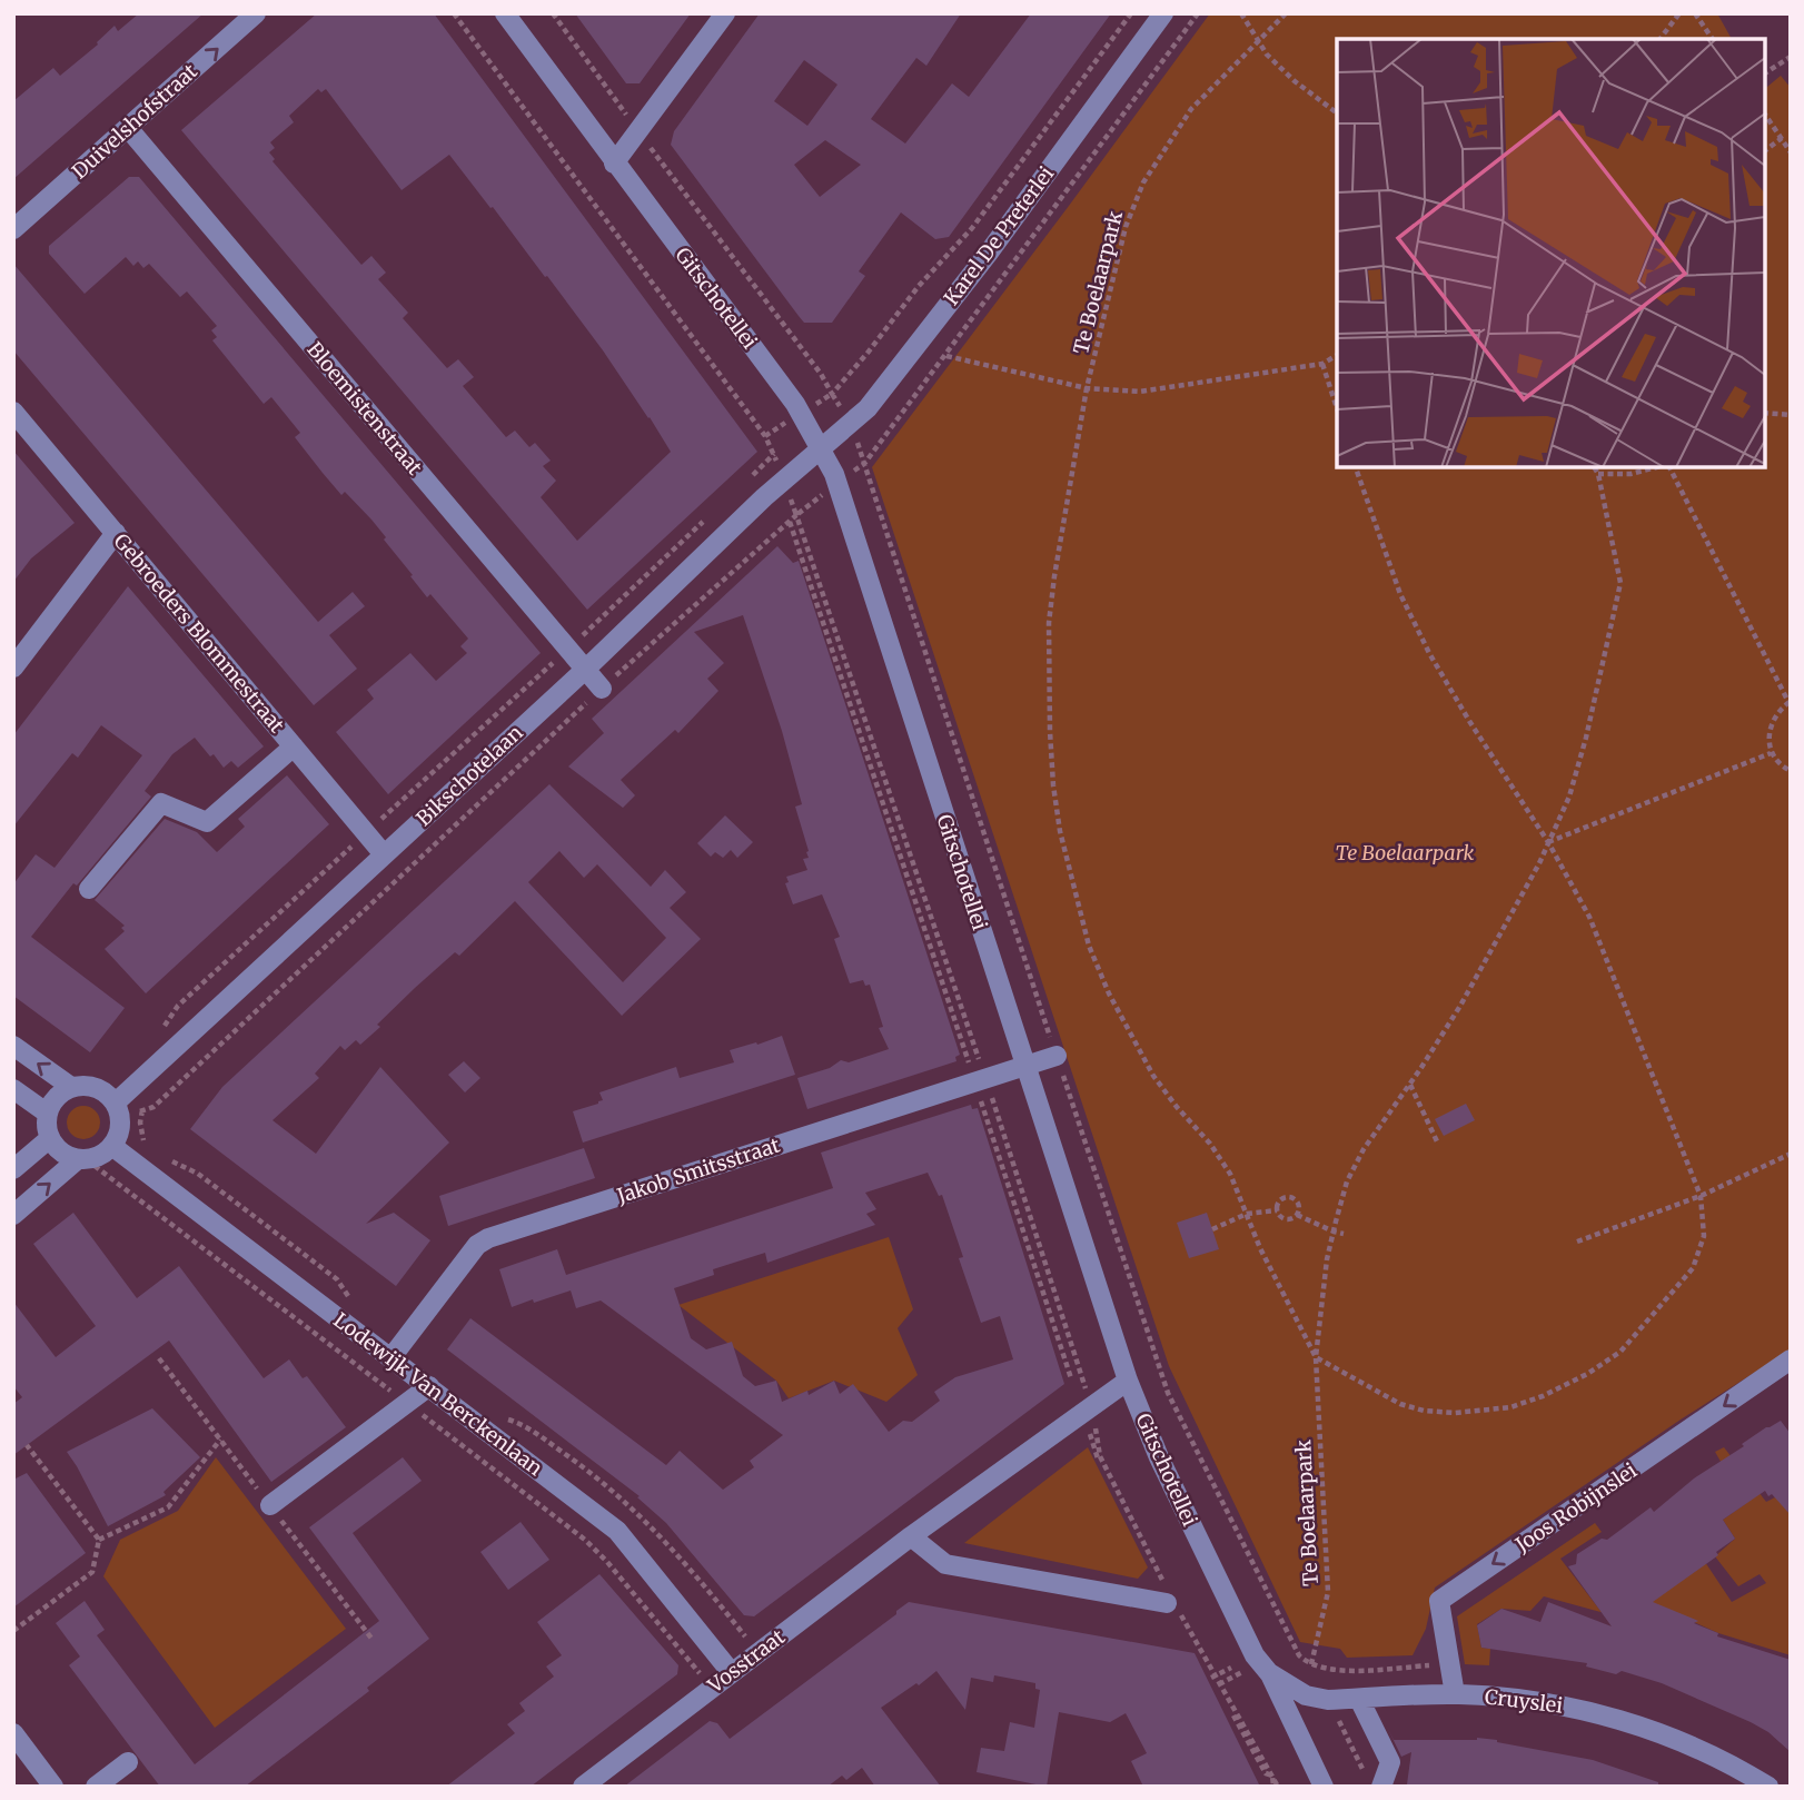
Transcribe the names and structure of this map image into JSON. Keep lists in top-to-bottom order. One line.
{"streets":{"street":["Duivelshofstraat","Karel De Preterlei","Gitschotellei","Bloemistenstraat","Gebroeders Blommestraat","Bikschotelaan","Jakob Smitsstraat","Lodewijk Van Berckenlaan","Joos Robijnslei","Vosstraat","Cruyslei"],"path":["Te Boelaarpark"]},"crossings":[["Duivelshofstraat","Bloemistenstraat"],["Karel De Preterlei","Gitschotellei"],["Karel De Preterlei","Bikschotelaan"],["Gitschotellei","Bikschotelaan"],["Gitschotellei","Jakob Smitsstraat"],["Gitschotellei","Vosstraat"],["Gitschotellei","Cruyslei"],["Bloemistenstraat","Bikschotelaan"],["Gebroeders Blommestraat","Bikschotelaan"],["Bikschotelaan","Lodewijk Van Berckenlaan"],["Jakob Smitsstraat","Lodewijk Van Berckenlaan"],["Lodewijk Van Berckenlaan","Vosstraat"],["Joos Robijnslei","Cruyslei"]],"one_way":["Duivelshofstraat","Joos Robijnslei"],"parks":["Te Boelaarpark"]}
